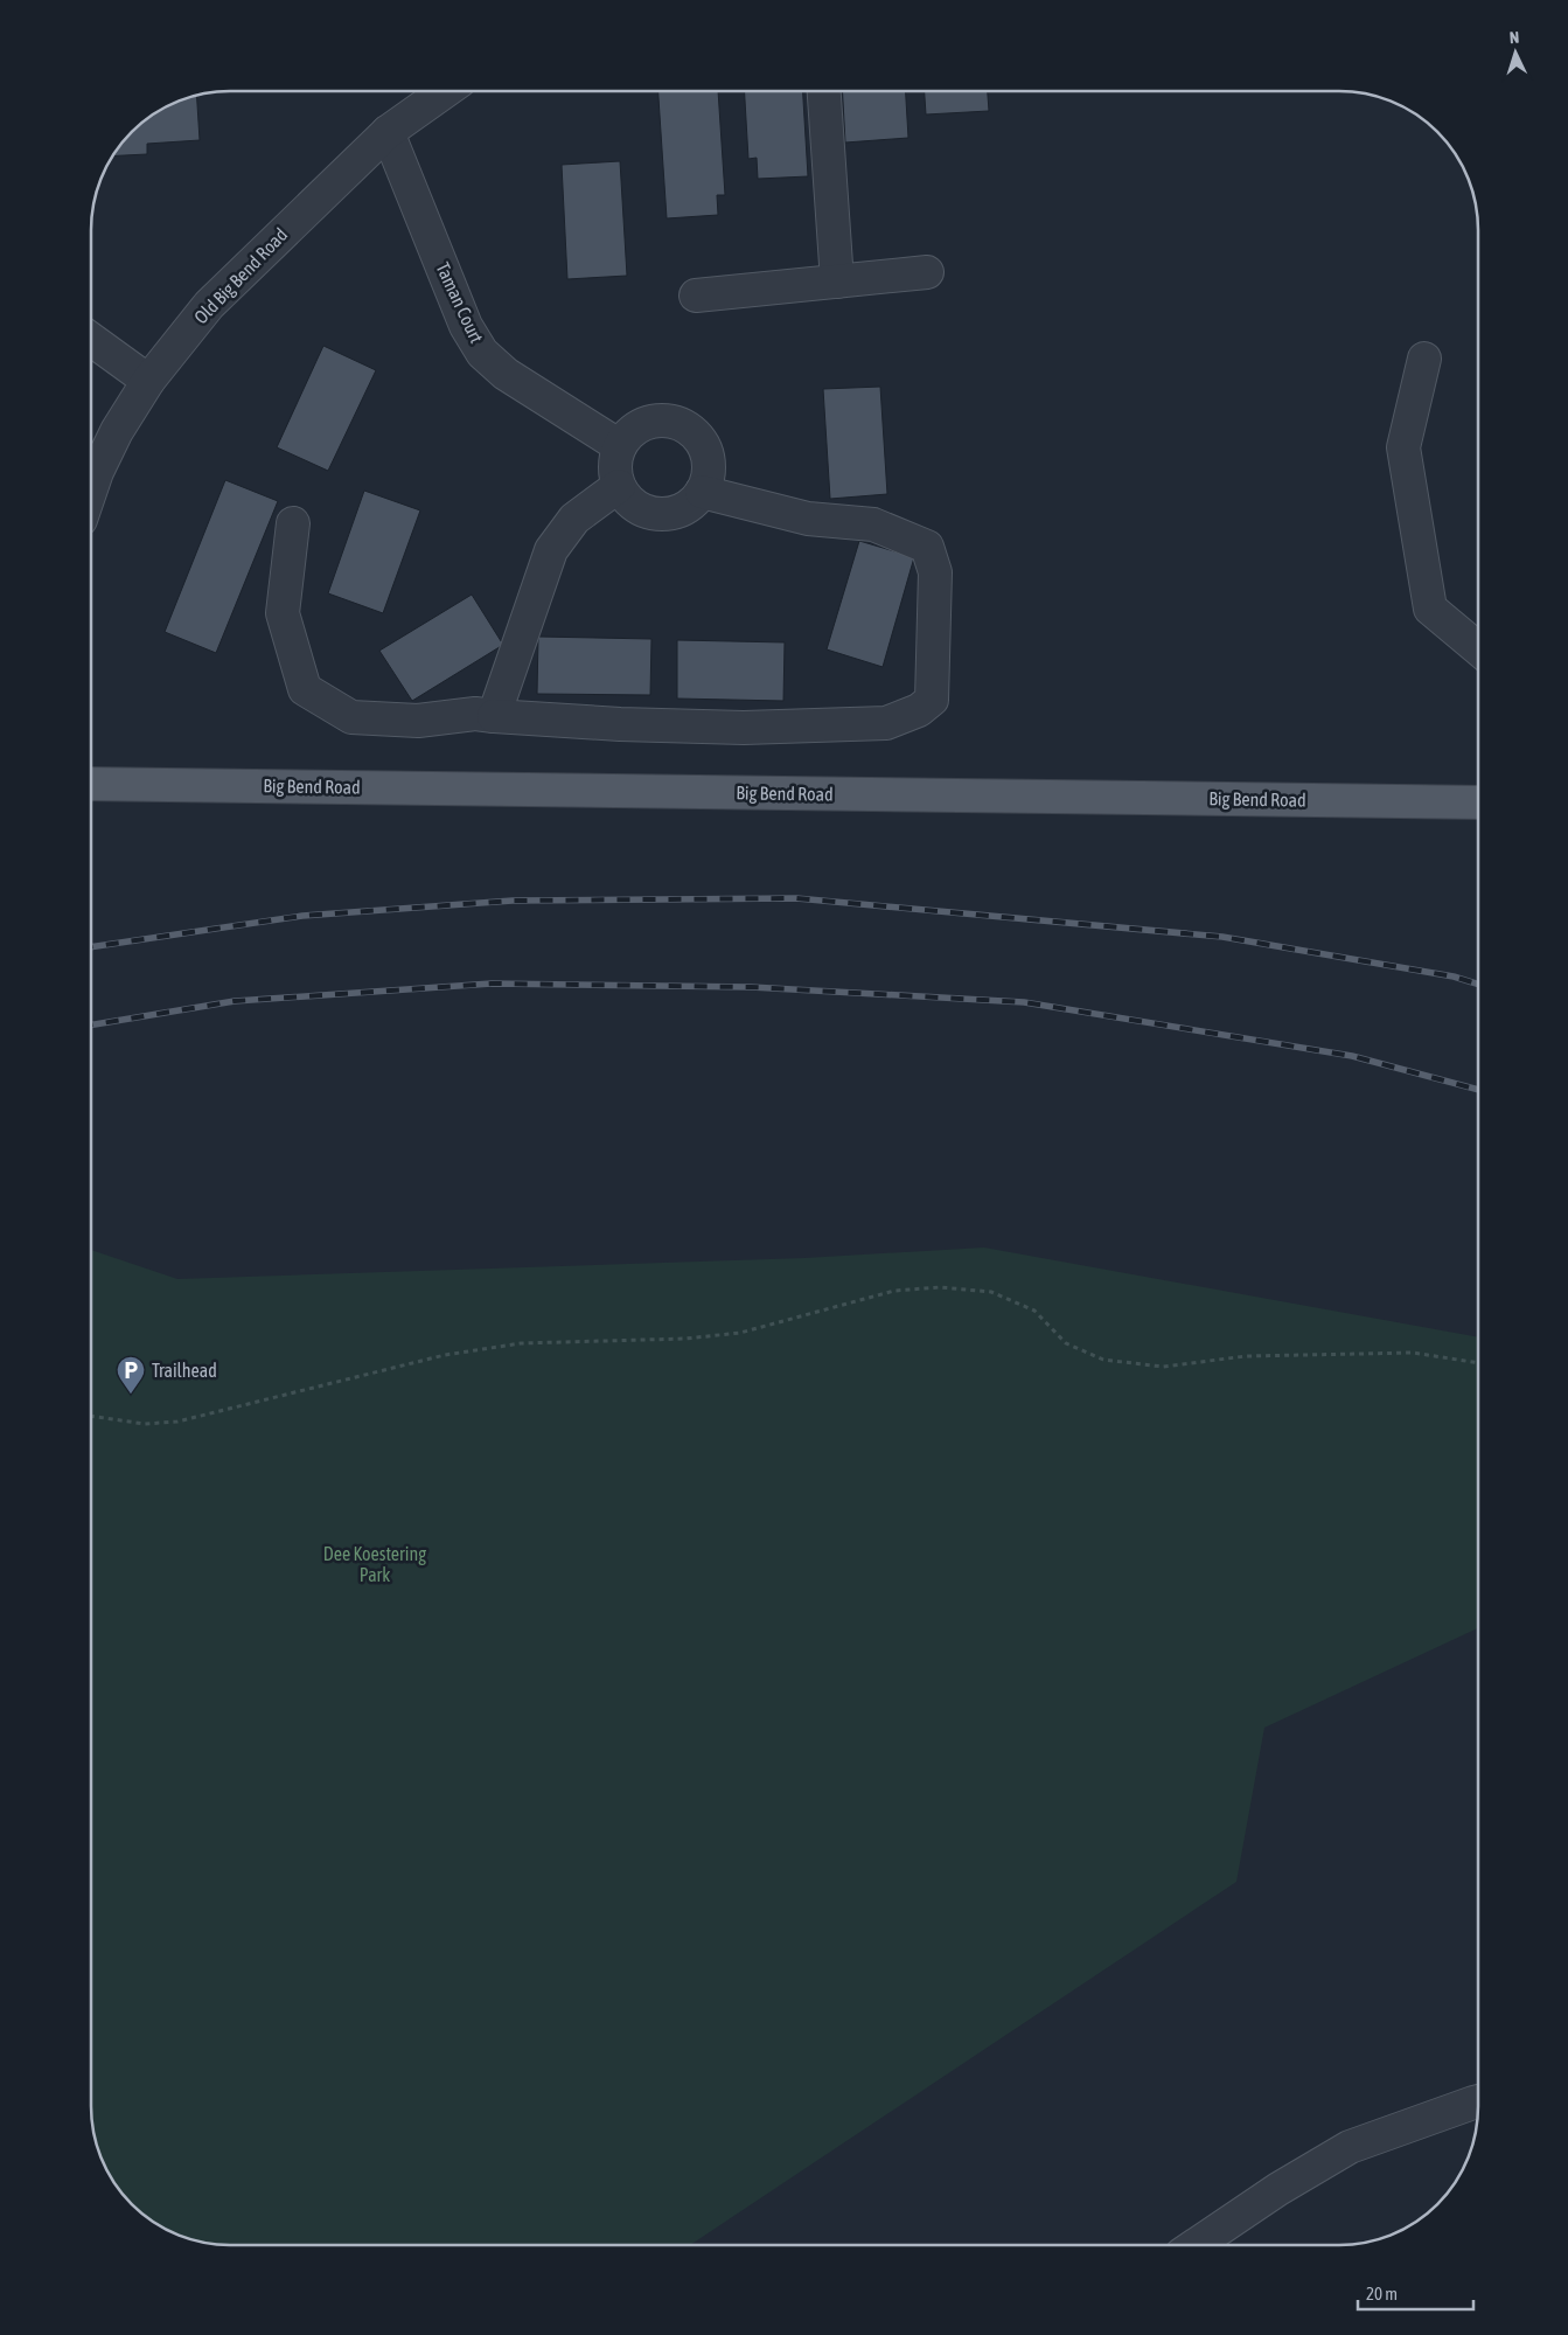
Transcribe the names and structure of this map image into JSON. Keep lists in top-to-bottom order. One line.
{"streets":{"main road":["Big Bend Road"],"street":["Old Big Bend Road","Taman Court"]},"crossings":[["Old Big Bend Road","Taman Court"]],"parks":["Dee Koestering Park"],"places":{"parking":["Trailhead"]},"scale_bar":"20 m","north":"top"}
